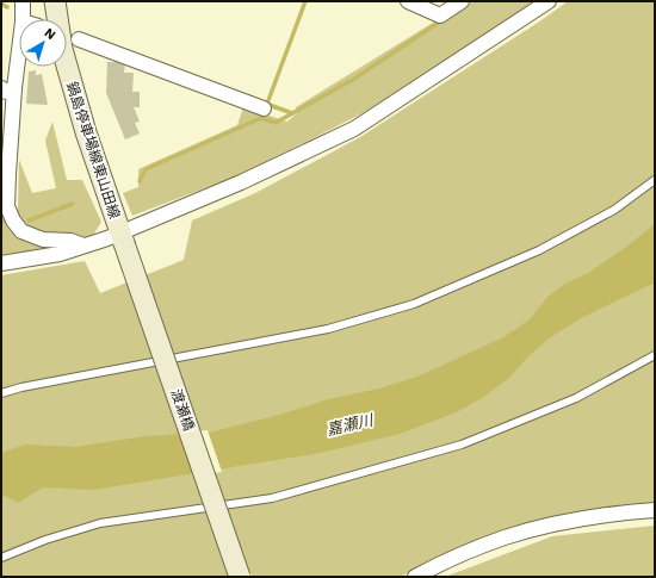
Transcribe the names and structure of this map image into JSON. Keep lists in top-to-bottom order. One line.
{"streets":{"main road":["鍋島停車場線東山田線","渡瀬橋"]},"crossings":[["鍋島停車場線東山田線","渡瀬橋"]],"water":["嘉瀬川"],"north":"top right"}
